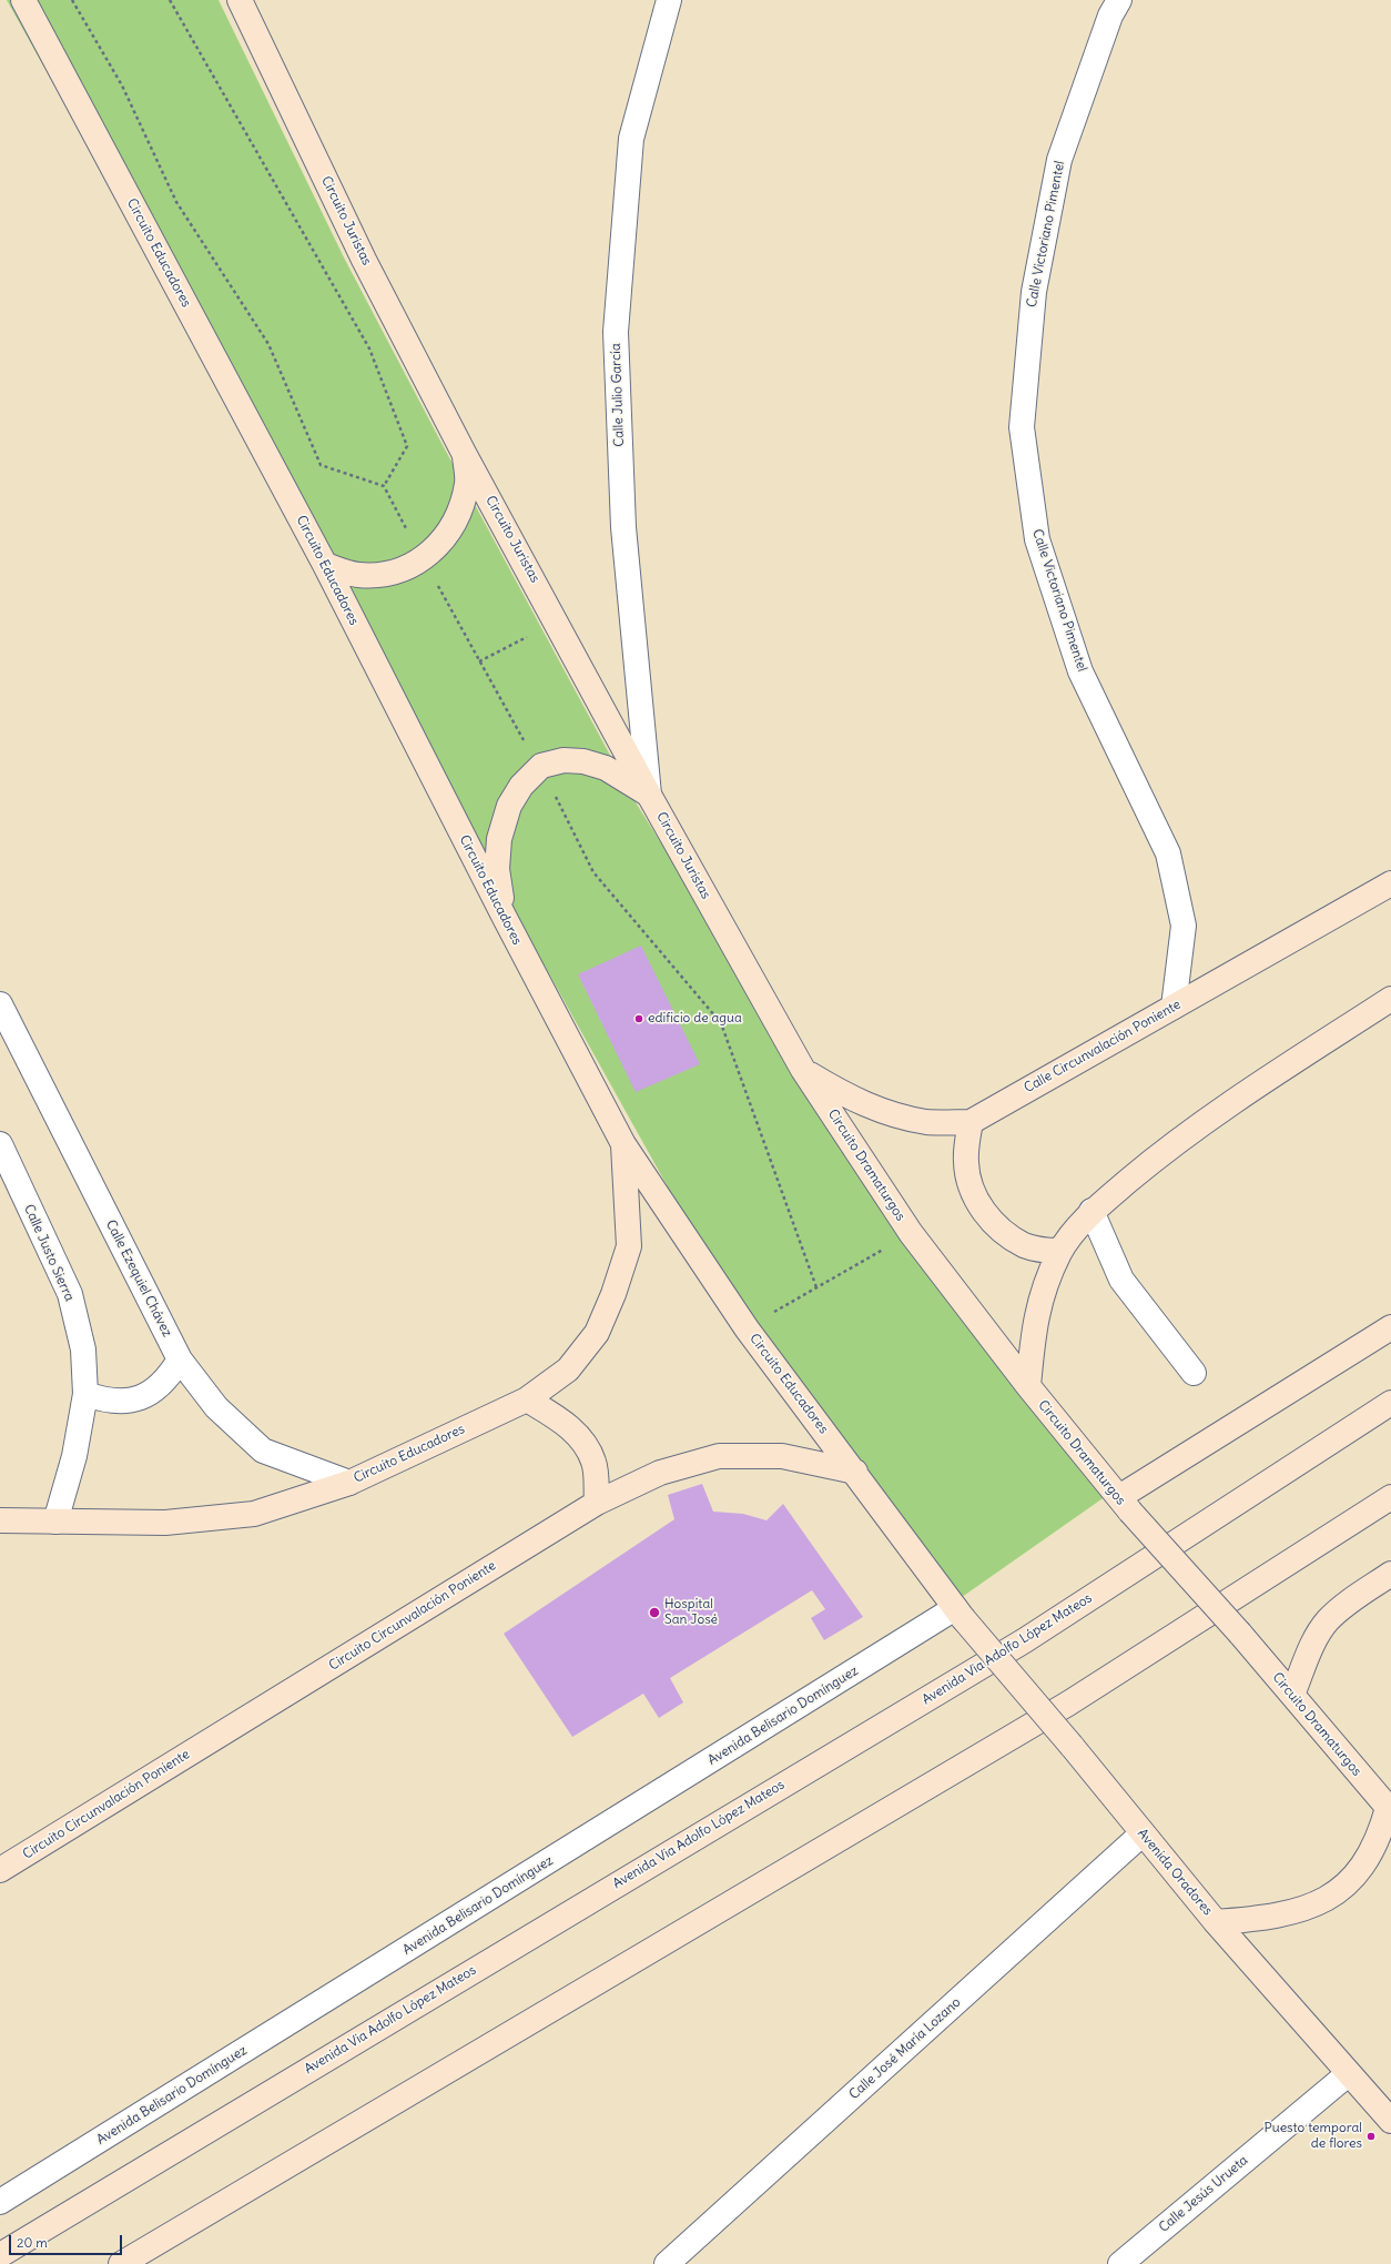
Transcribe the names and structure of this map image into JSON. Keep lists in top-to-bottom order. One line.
{"streets":{"main road":["Circuito Juristas","Circuito Educadores","Calle Circunvalación Poniente","Circuito Dramaturgos","Circuito Circunvalación Poniente","Avenida Via Adolfo López Mateos","Avenida Oradores"],"street":["Calle Victoriano Pimentel","Calle Julio García","Calle Justo Sierra","Calle Ezequiel Chávez","Avenida Belisario Domínguez","Calle José María Lozano","Calle Jesús Urueta"]},"crossings":[["Circuito Juristas","Calle Julio García"],["Circuito Juristas","Calle Circunvalación Poniente"],["Circuito Juristas","Circuito Dramaturgos"],["Calle Victoriano Pimentel","Calle Circunvalación Poniente"],["Circuito Educadores","Calle Justo Sierra"],["Circuito Educadores","Calle Ezequiel Chávez"],["Circuito Educadores","Circuito Circunvalación Poniente"],["Circuito Educadores","Avenida Belisario Domínguez"],["Circuito Educadores","Avenida Oradores"],["Calle Circunvalación Poniente","Circuito Dramaturgos"],["Avenida Belisario Domínguez","Avenida Oradores"],["Avenida Oradores","Calle José María Lozano"],["Avenida Oradores","Calle Jesús Urueta"]],"places":["edificio de agua","Hospital San José","Puesto temporal de flores"],"scale_bar":"20 m"}
